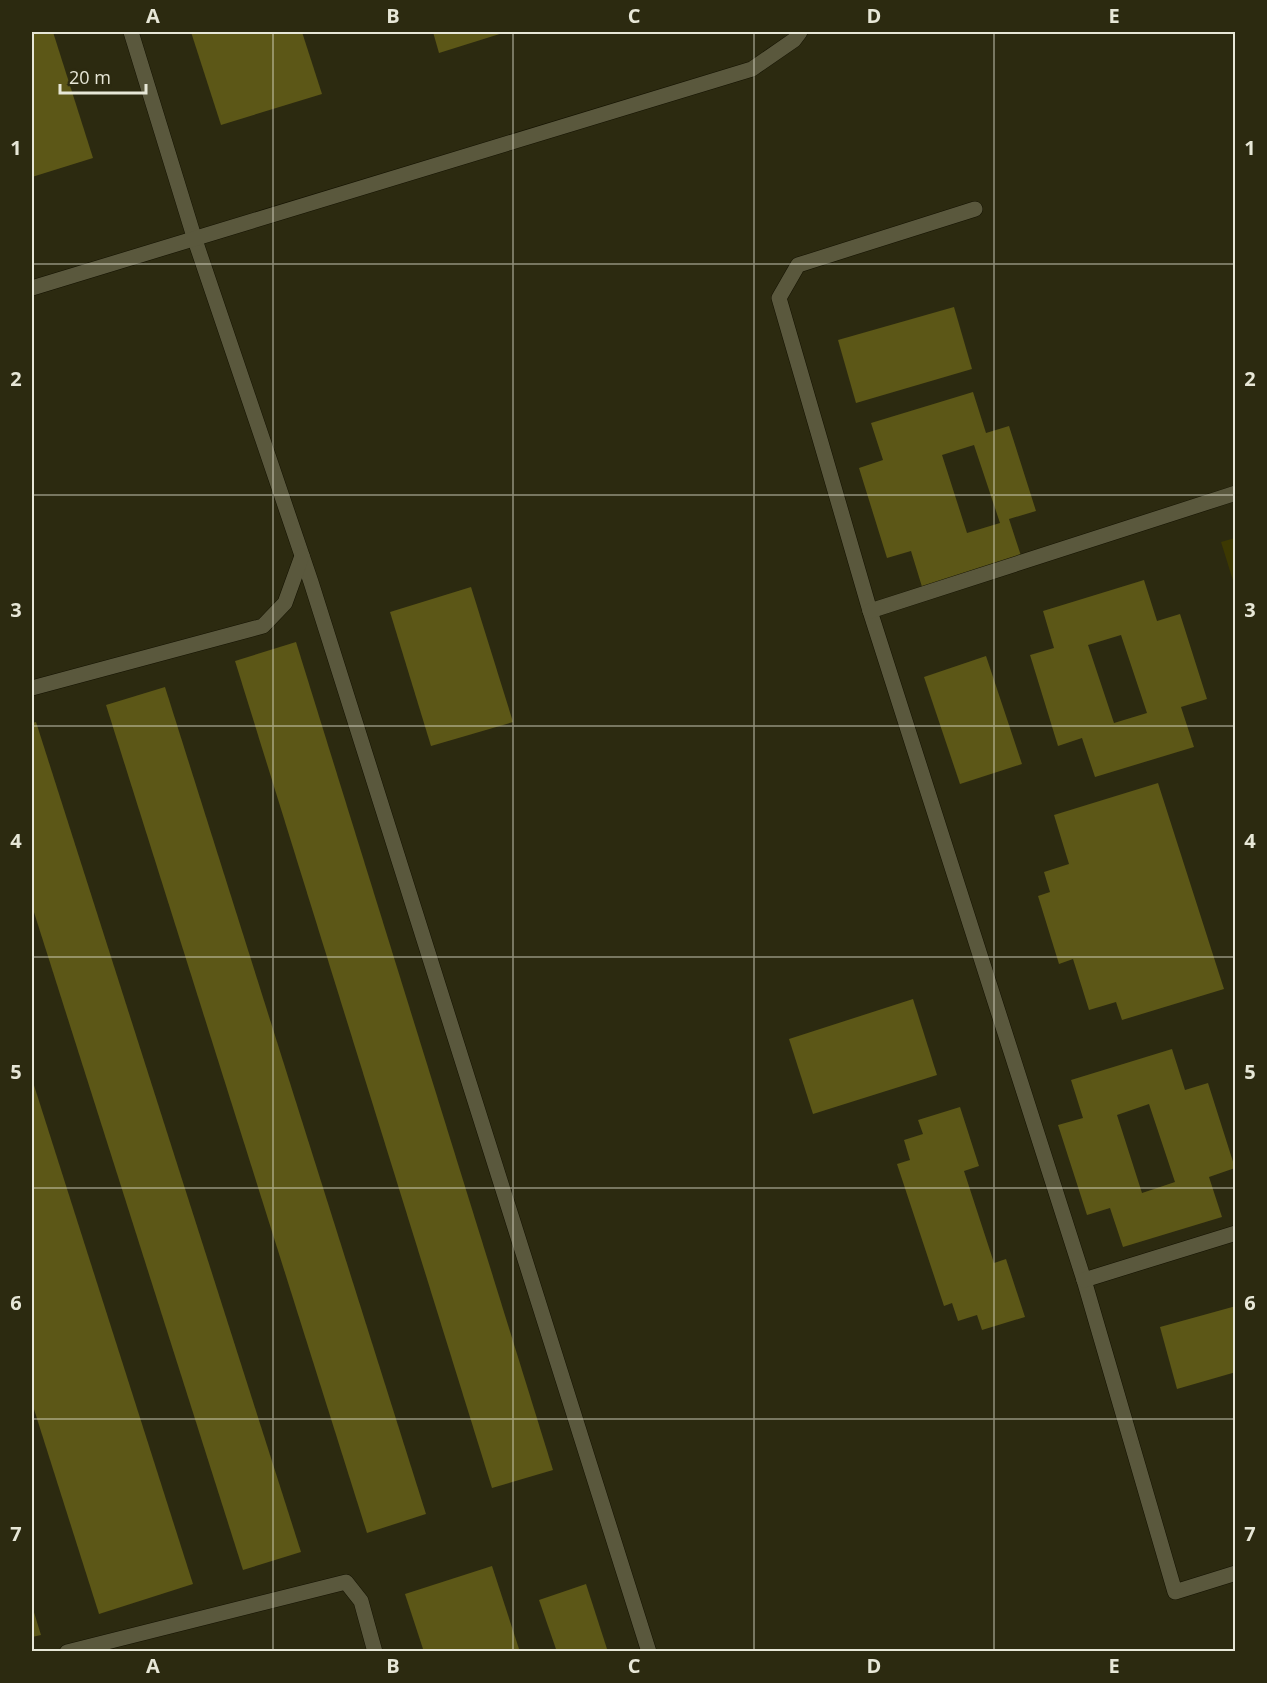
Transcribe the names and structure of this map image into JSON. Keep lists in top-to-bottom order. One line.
{"scale_bar":"20 m","grid":{"columns":["A","B","C","D","E"],"rows":["1","2","3","4","5","6","7"]}}
